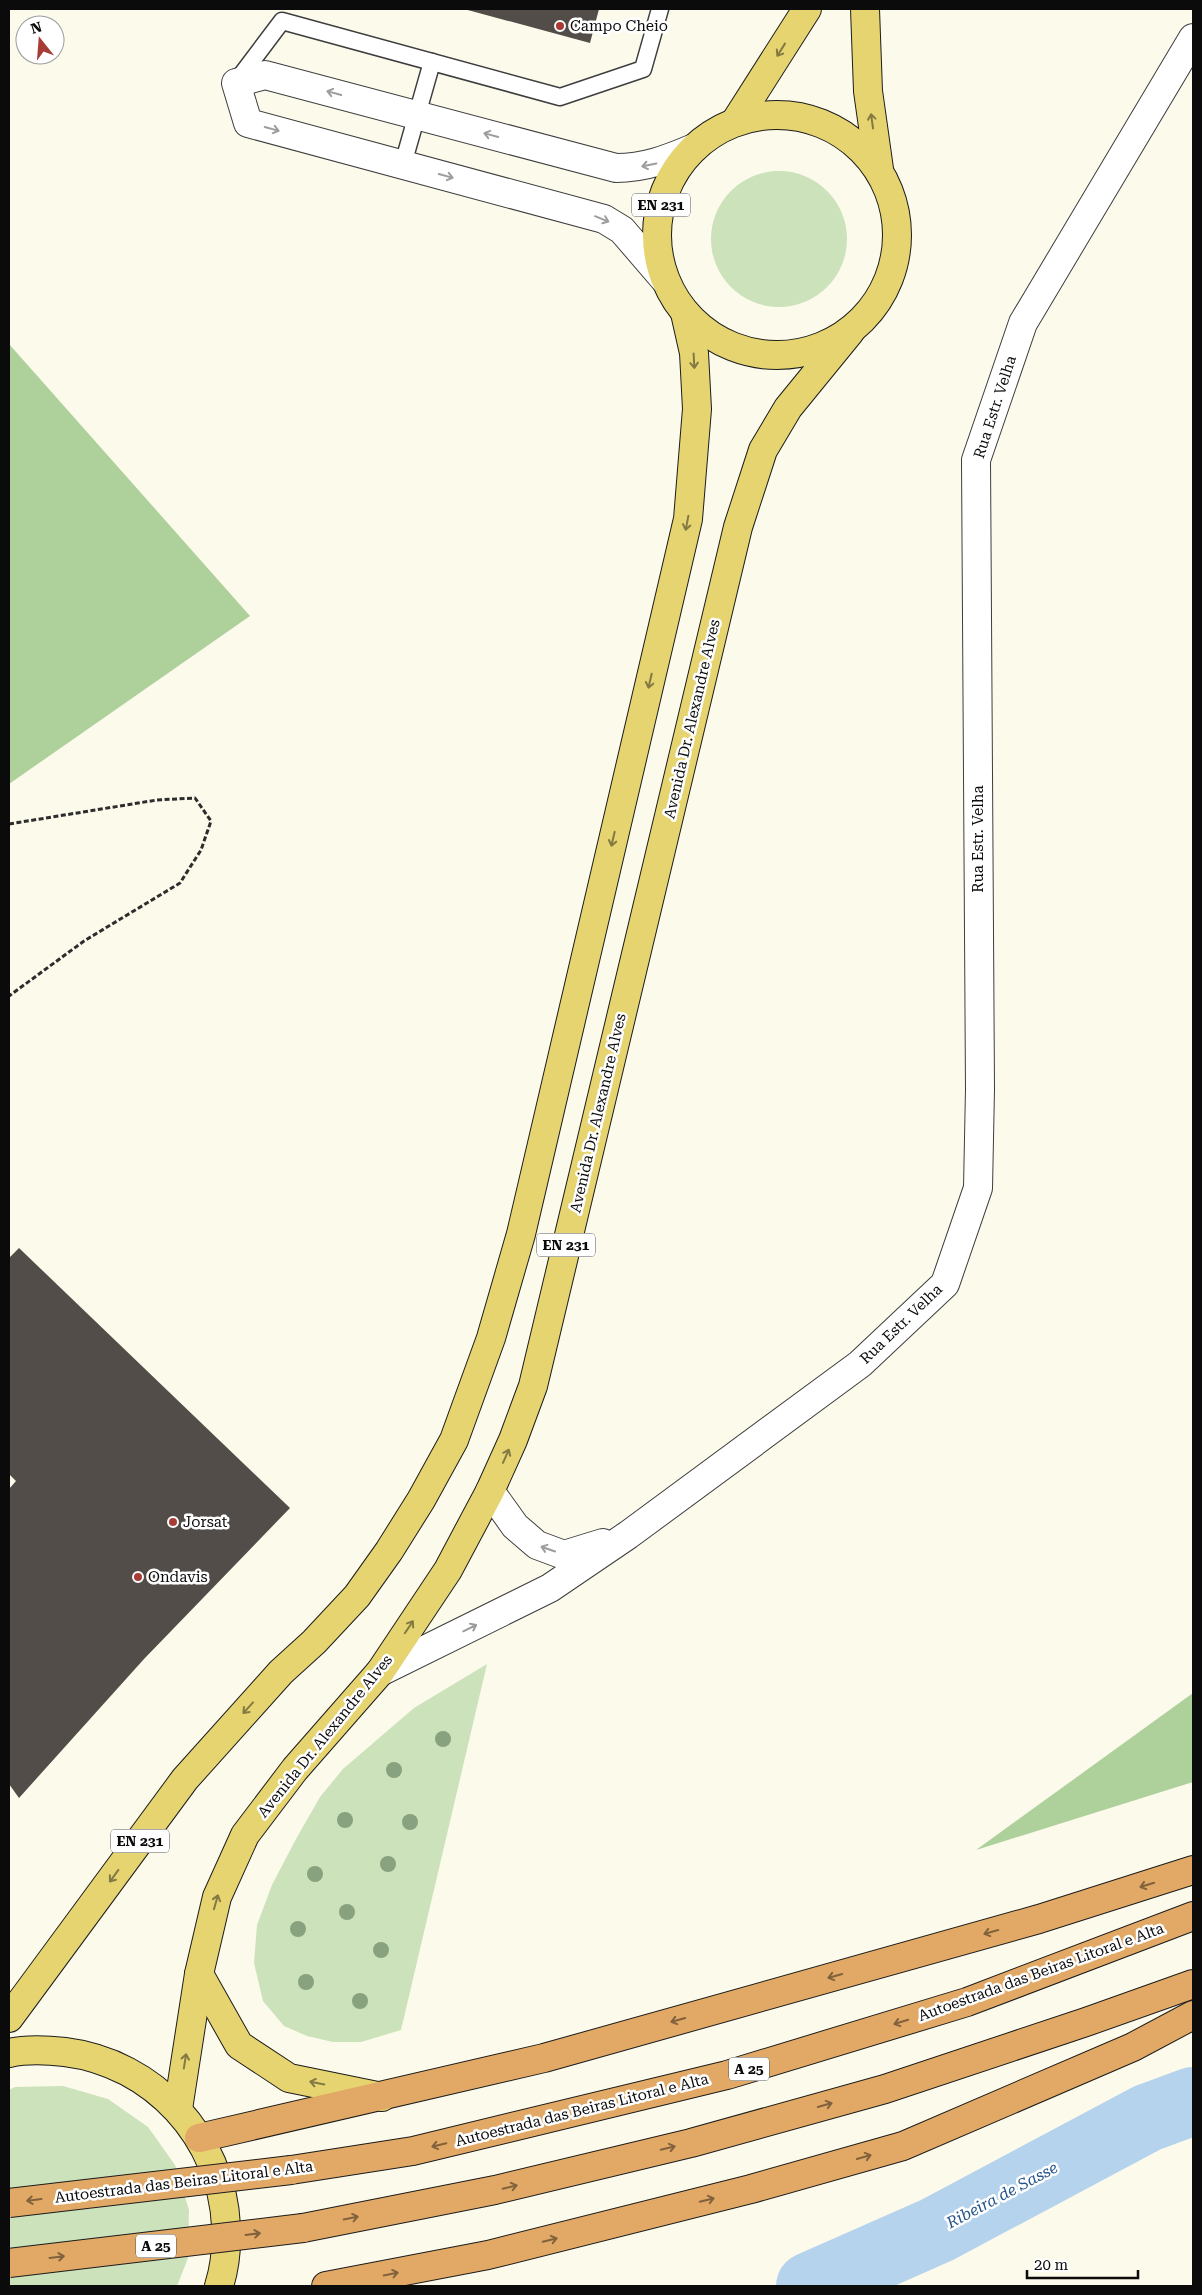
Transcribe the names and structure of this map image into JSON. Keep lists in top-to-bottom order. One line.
{"streets":{"highway":["Autoestrada das Beiras Litoral e Alta","A 25"],"main road":["EN 231","Avenida Dr. Alexandre Alves"],"street":["Rua Estr. Velha"]},"crossings":[["EN 231","Avenida Dr. Alexandre Alves"],["Rua Estr. Velha","Avenida Dr. Alexandre Alves"]],"water":["Ribeira de Sasse"],"places":["Campo Cheio","Jorsat","Ondavis"],"scale_bar":"20 m","north":"top"}
